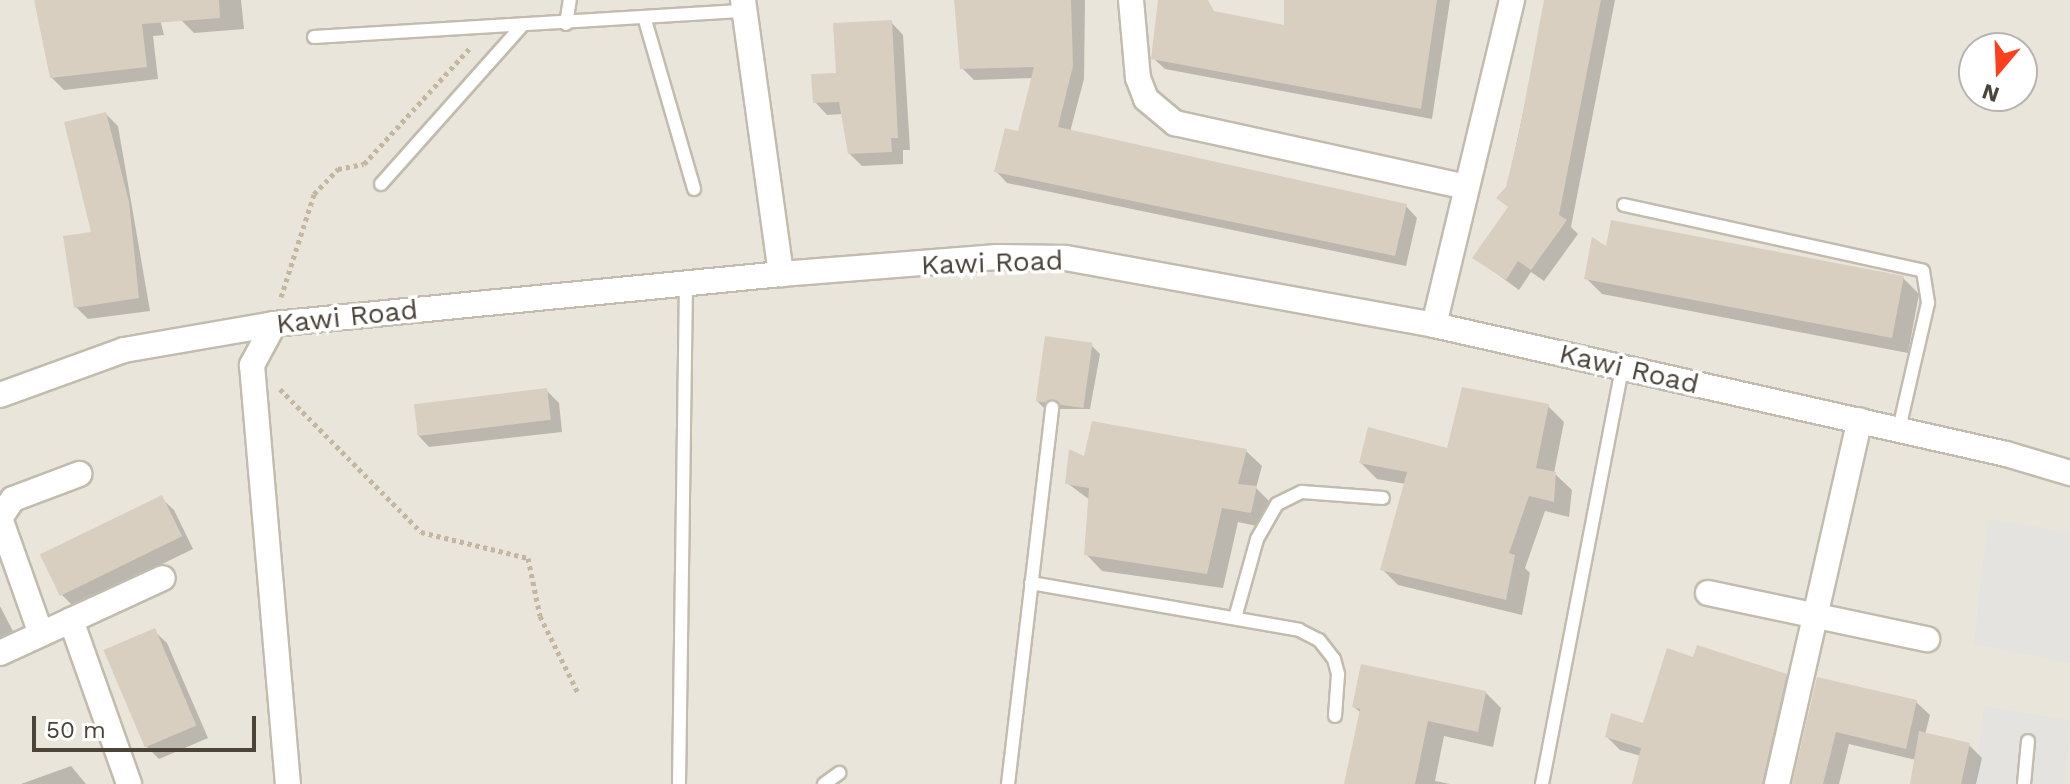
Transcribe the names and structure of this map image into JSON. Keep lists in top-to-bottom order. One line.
{"streets":{"street":["Kawi Road"]},"scale_bar":"50 m","north":"bottom"}
